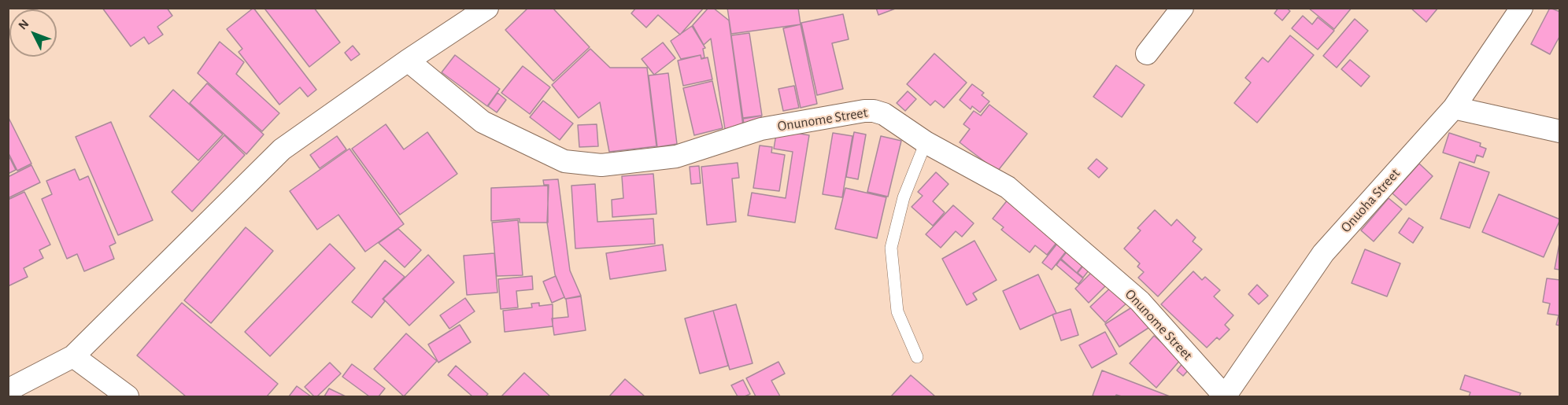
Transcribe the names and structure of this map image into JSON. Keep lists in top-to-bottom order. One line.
{"streets":{"street":["Onunome Street","Onuoha Street"]},"crossings":[["Onunome Street","Onuoha Street"]],"north":"top left"}
